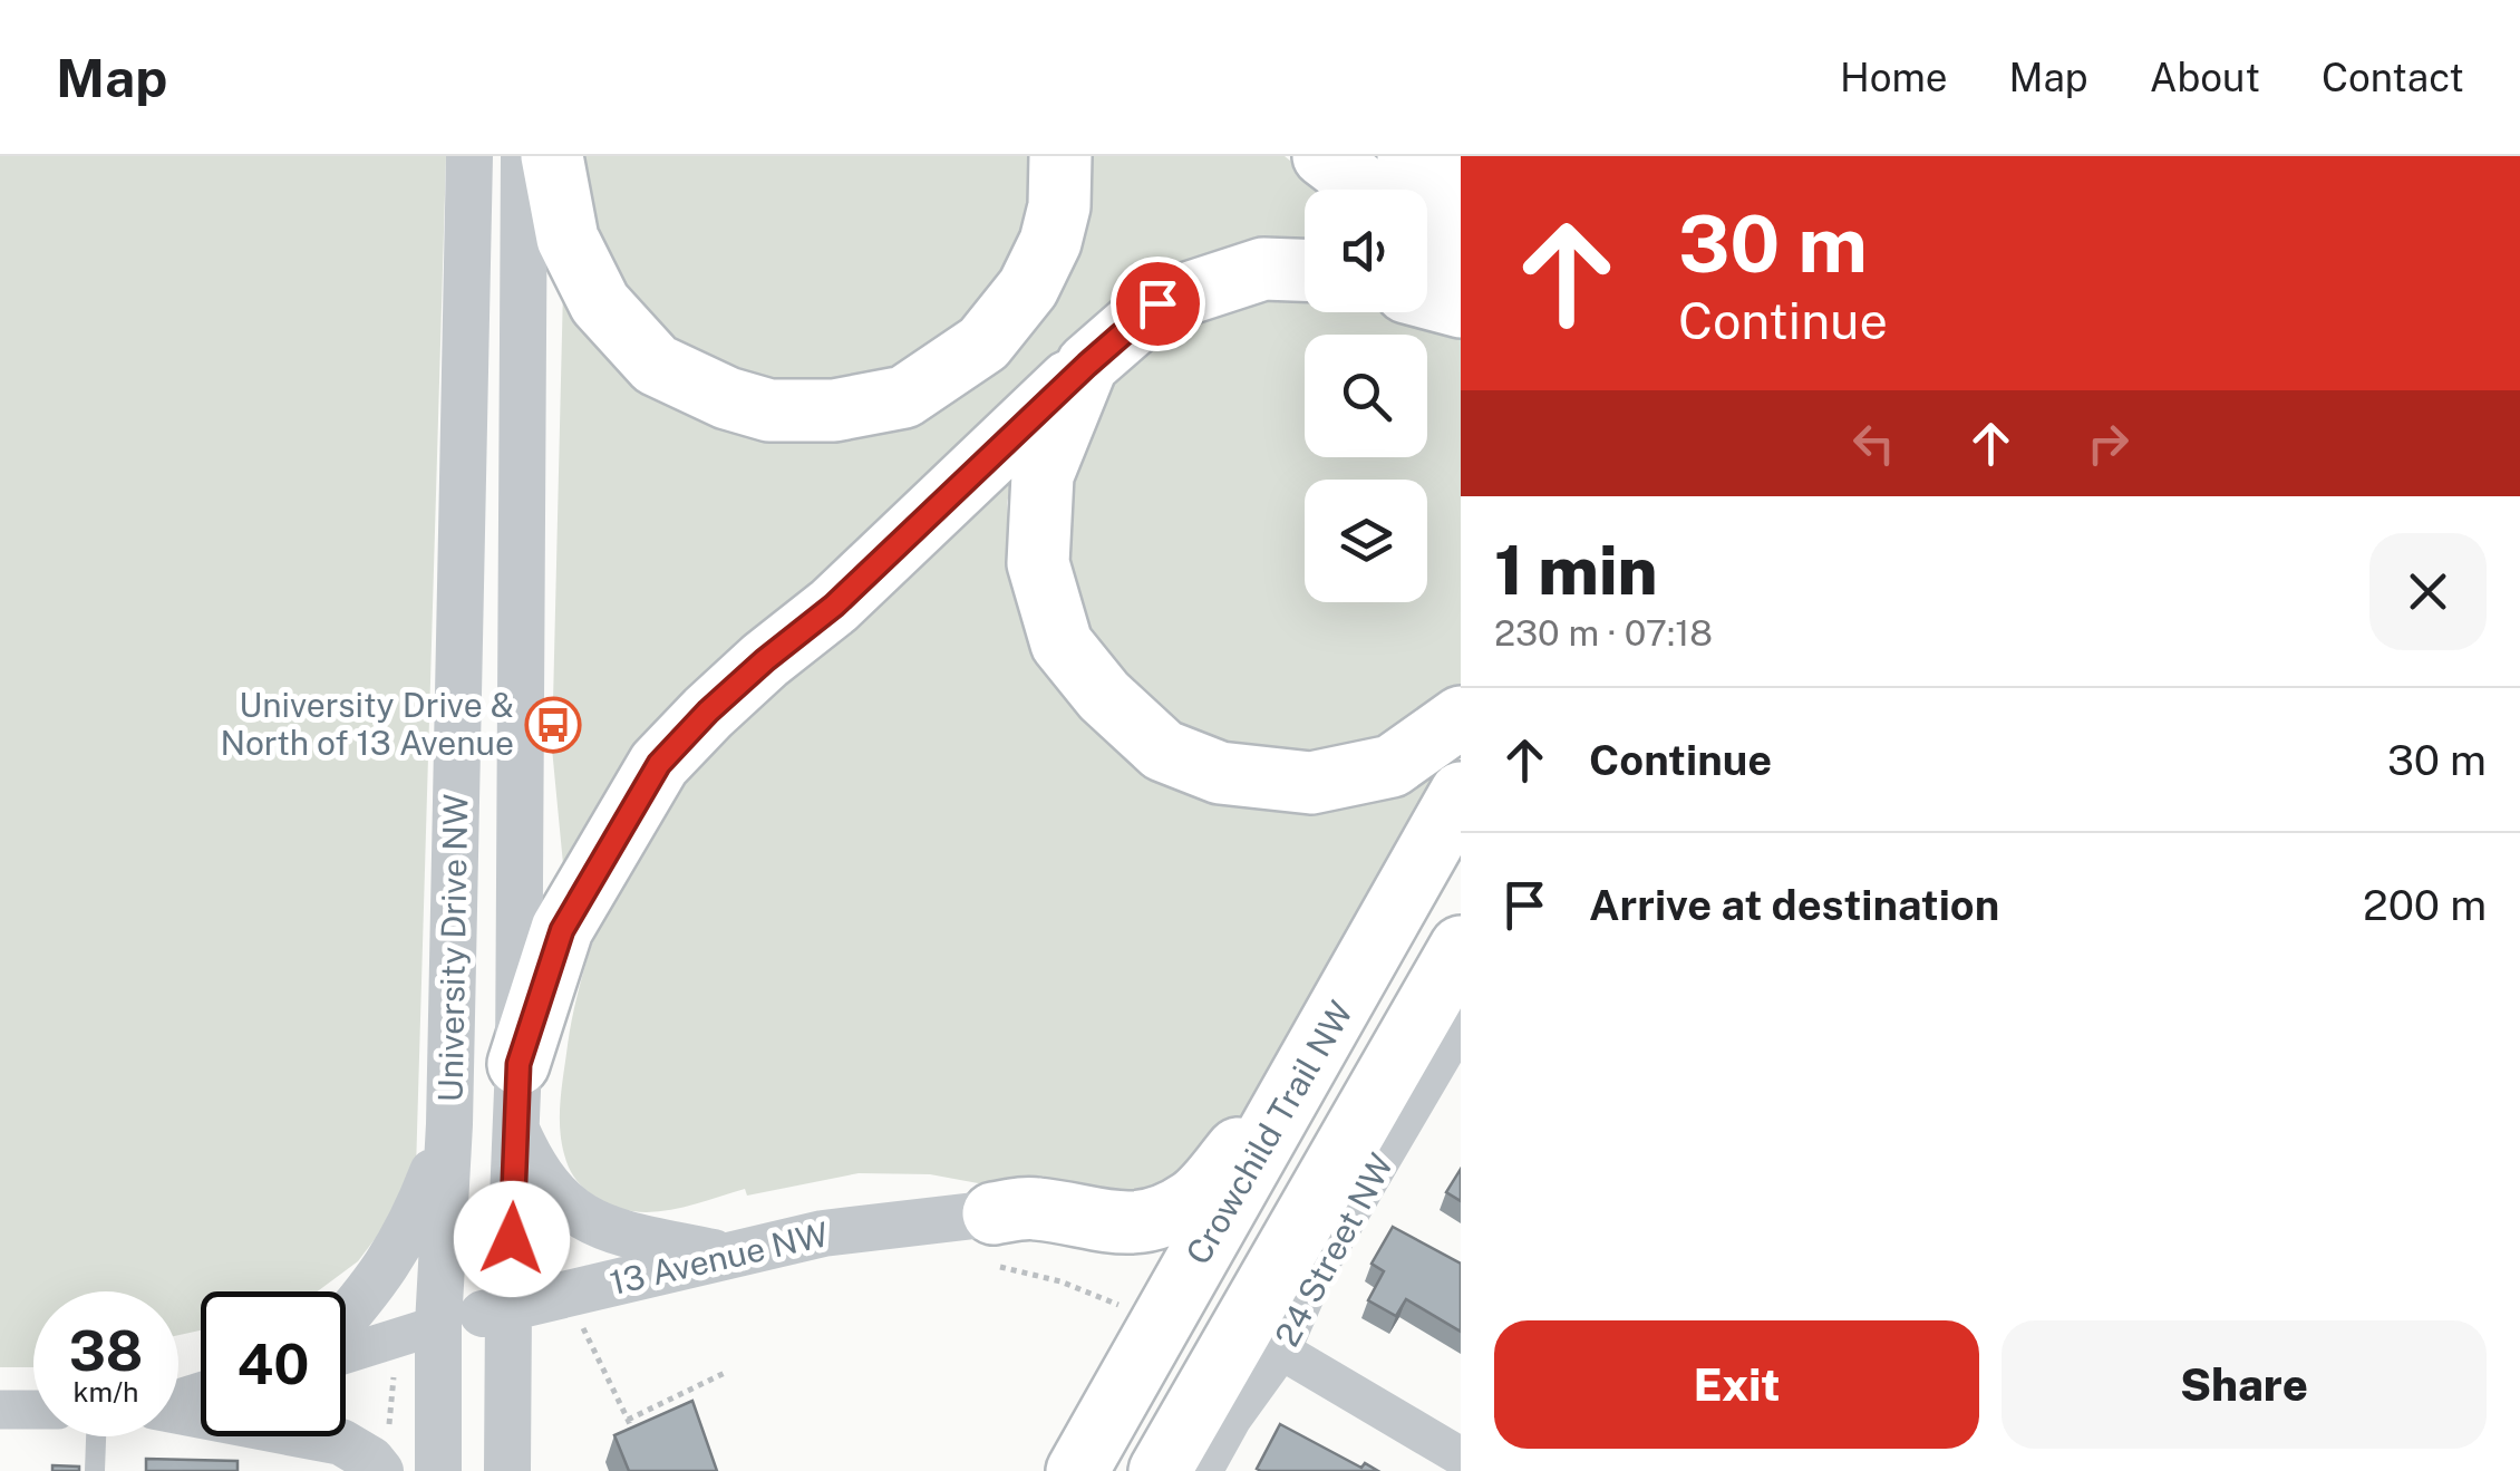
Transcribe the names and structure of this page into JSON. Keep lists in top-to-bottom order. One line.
{"streets":{"highway":["Crowchild Trail NW"],"street":["University Drive NW","24 Street NW","13 Avenue NW"]},"crossings":[["University Drive NW","13 Avenue NW"]],"places":{"bus stop":["University Drive & North of 13 Avenue"]},"page":{"header":"Map","nav":["Home","Map","About","Contact"],"turn":["30 m","Continue"],"heading":["1 min","230 m · 07:18"],"list":[{"name":"Continue","value":"30 m"},{"name":"Arrive at destination","value":"200 m"}],"speed":"38 km/h","limit":"40","buttons":["Exit","Share"]}}
